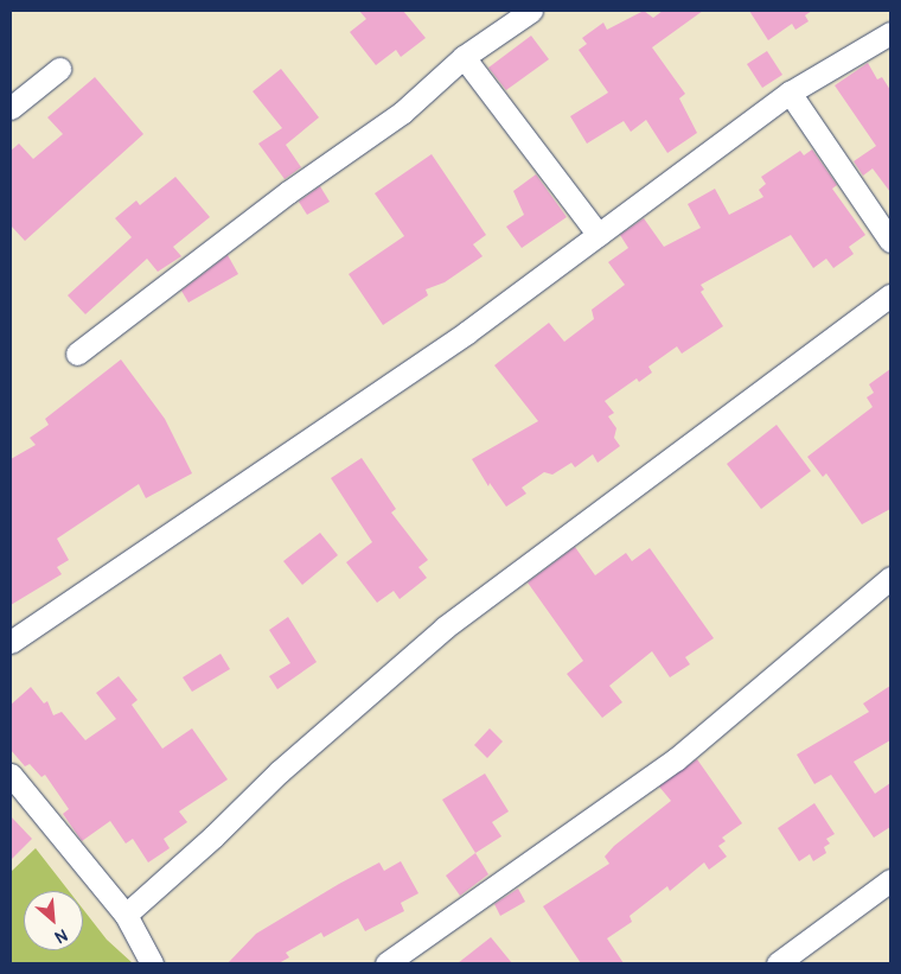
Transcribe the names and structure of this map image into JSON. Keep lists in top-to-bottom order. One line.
{"north":"bottom right"}
